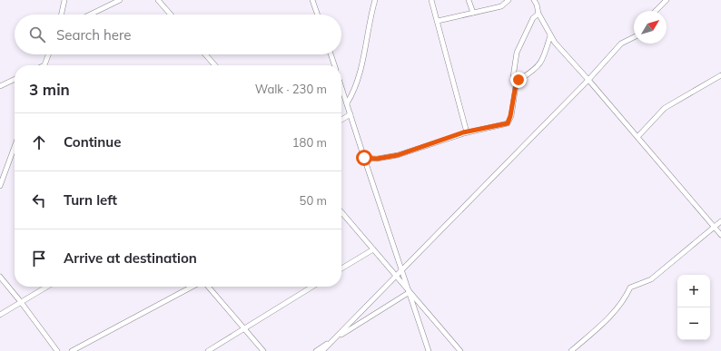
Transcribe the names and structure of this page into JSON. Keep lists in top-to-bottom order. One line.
{"north":"top right","page":{"search":"Search here","heading":["3 min","Walk · 230 m"],"list":[["Continue","180 m"],["Turn left","50 m"],"Arrive at destination"],"map_buttons":["+","−"]}}
